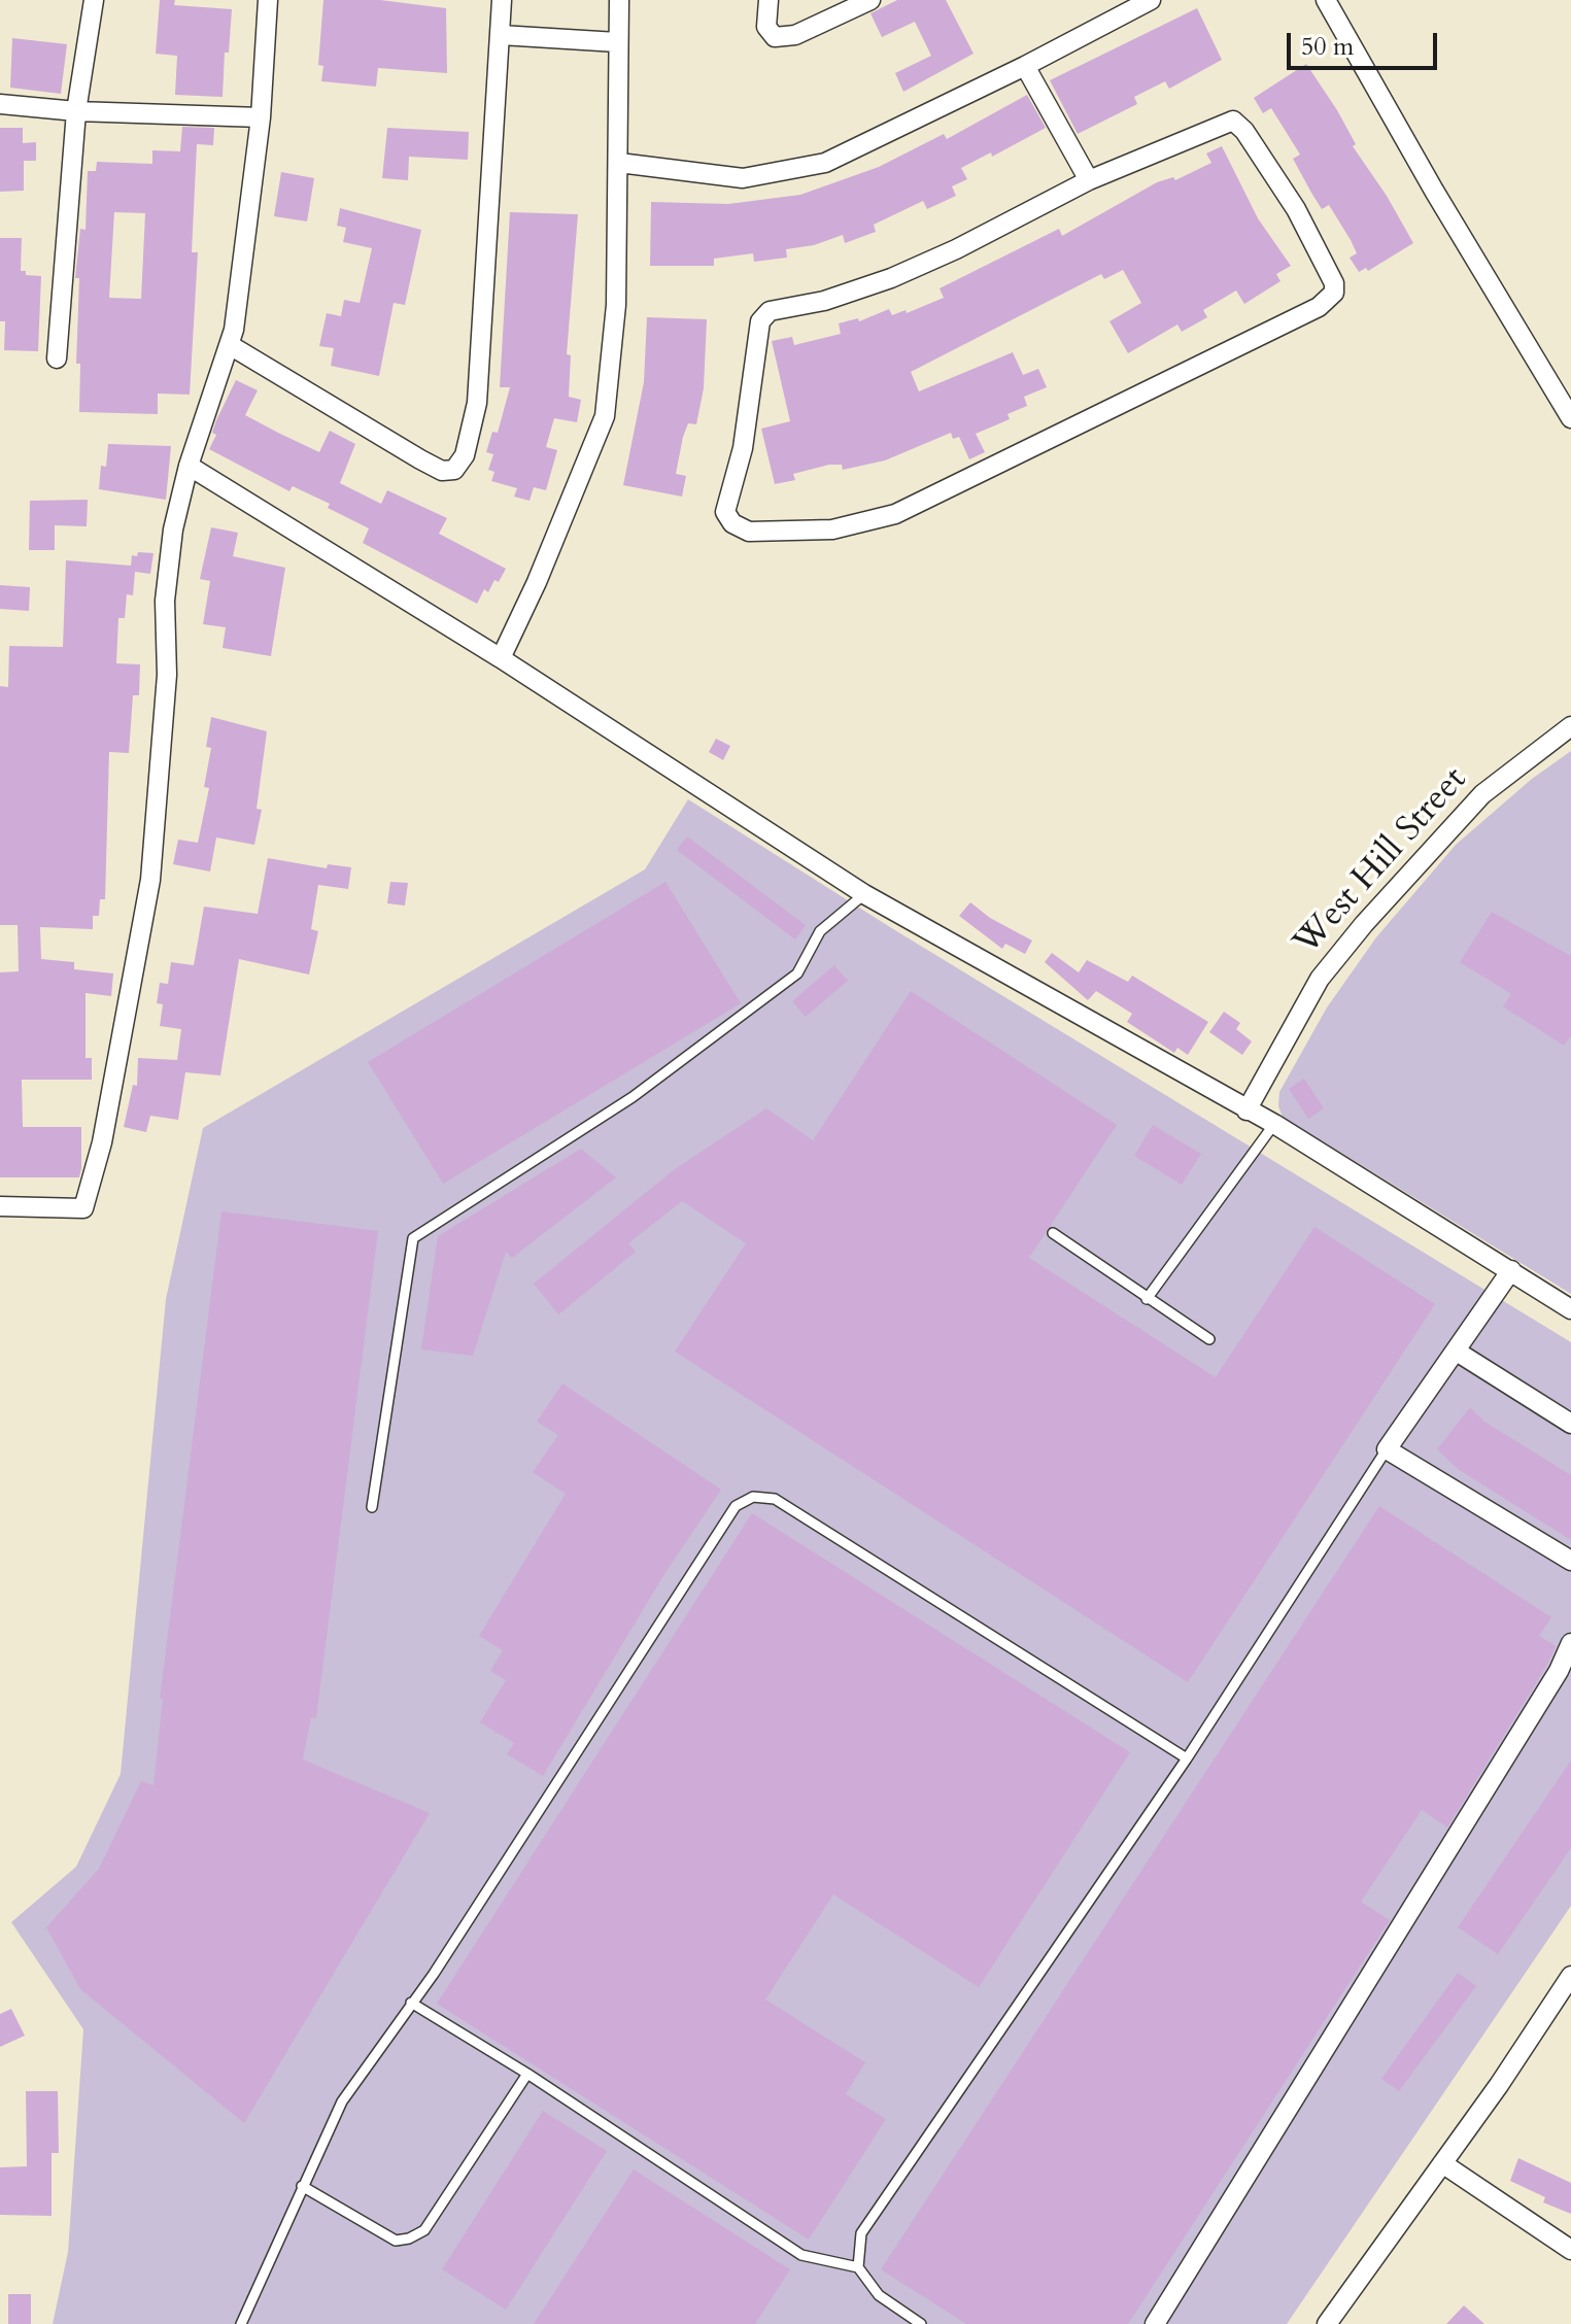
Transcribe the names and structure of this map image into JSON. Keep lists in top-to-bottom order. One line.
{"streets":{"street":["West Hill Street"]},"scale_bar":"50 m"}
